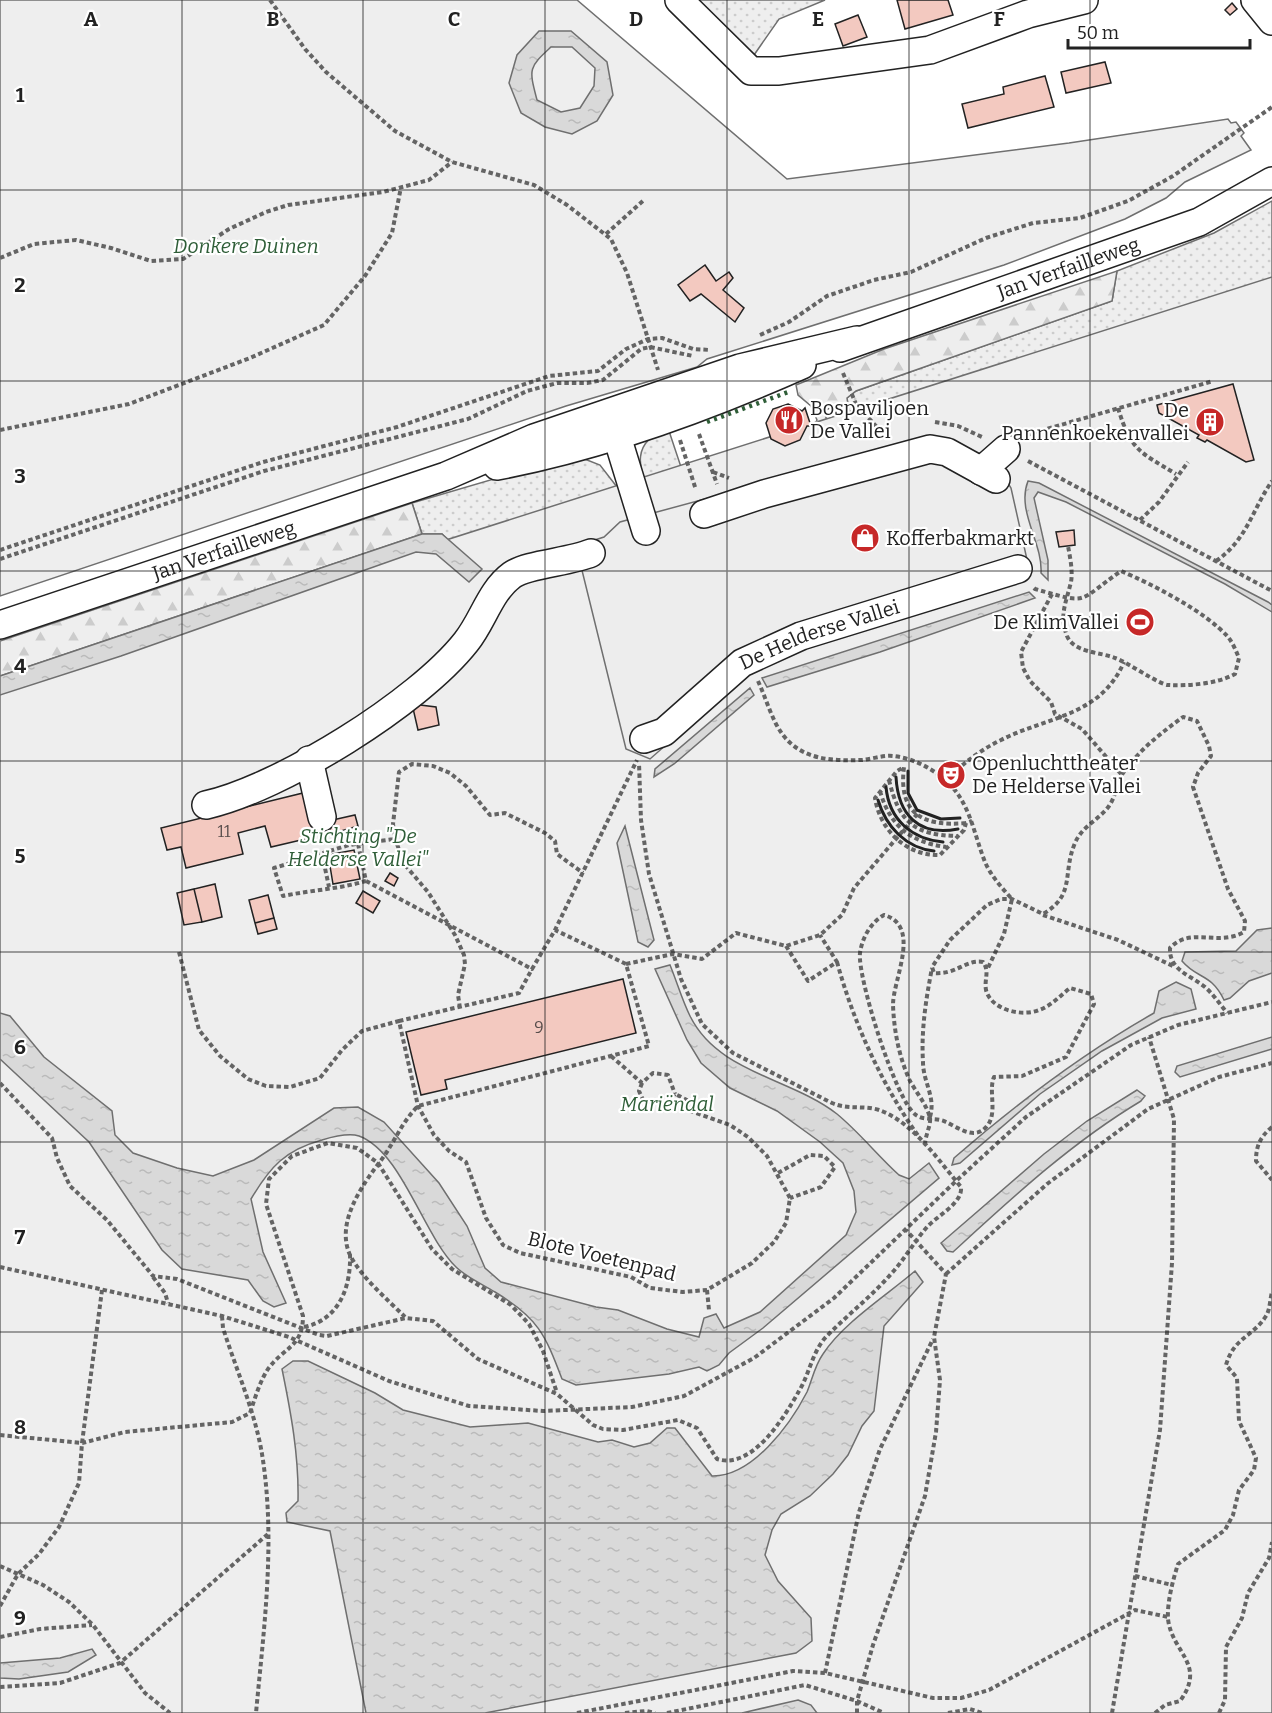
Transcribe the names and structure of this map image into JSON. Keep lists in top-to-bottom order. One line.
{"streets":{"street":["Jan Verfailleweg","De Helderse Vallei"],"path":["Blote Voetenpad"]},"parks":["Donkere Duinen","Stichting \"De Helderse Vallei\"","Mariëndal"],"places":{"restaurant":["Bospaviljoen De Vallei"],"building":["De Pannenkoekenvallei"],"shop":["Kofferbakmarkt"],"sports":["De KlimVallei"],"theatre":["Openluchttheater De Helderse Vallei"]},"house_numbers":["11","9"],"scale_bar":"50 m","grid":{"columns":["A","B","C","D","E","F"],"rows":["1","2","3","4","5","6","7","8","9"]}}
